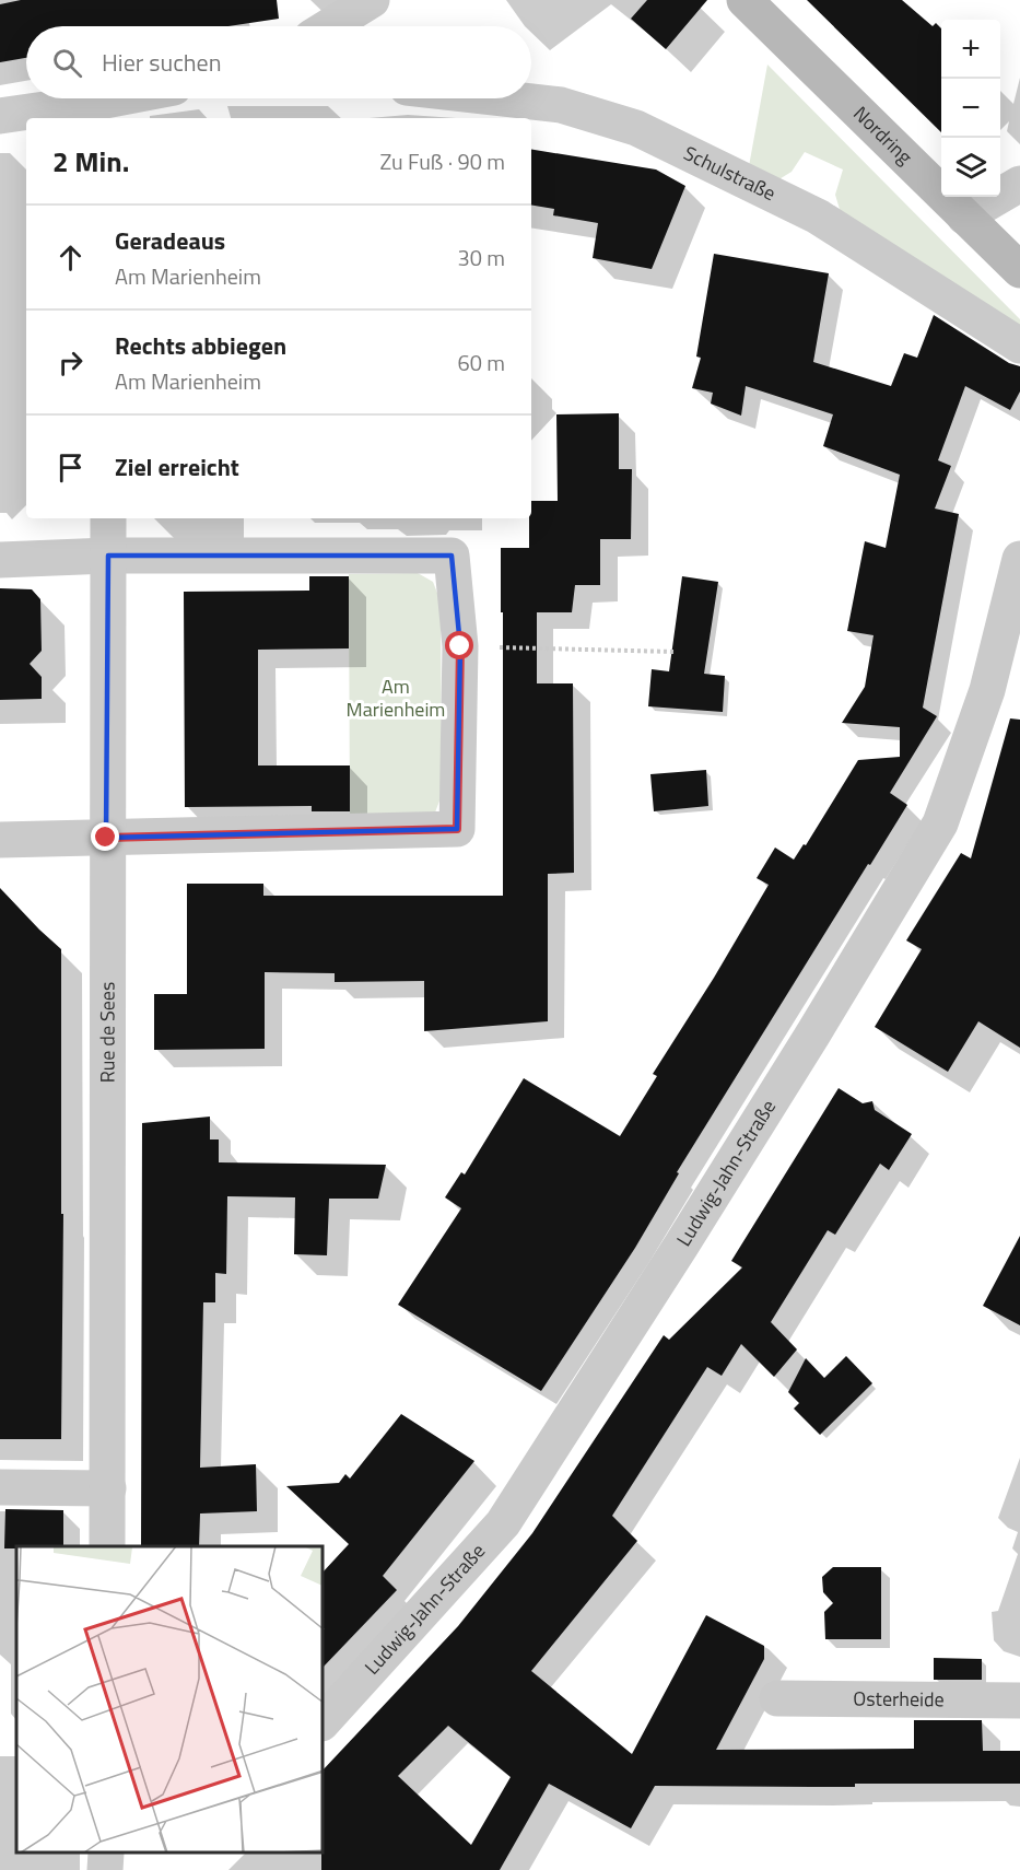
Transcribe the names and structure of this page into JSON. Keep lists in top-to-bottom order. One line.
{"streets":{"main road":["Nordring"],"street":["Schulstraße","Rue de Sees","Ludwig-Jahn-Straße","Osterheide"]},"parks":["Am Marienheim"],"page":{"map_buttons":["+","−"],"search":"Hier suchen","heading":["2 Min.","Zu Fuß · 90 m"],"list":[["Geradeaus","Am Marienheim","30 m"],["Rechts abbiegen","Am Marienheim","60 m"],"Ziel erreicht"]}}
